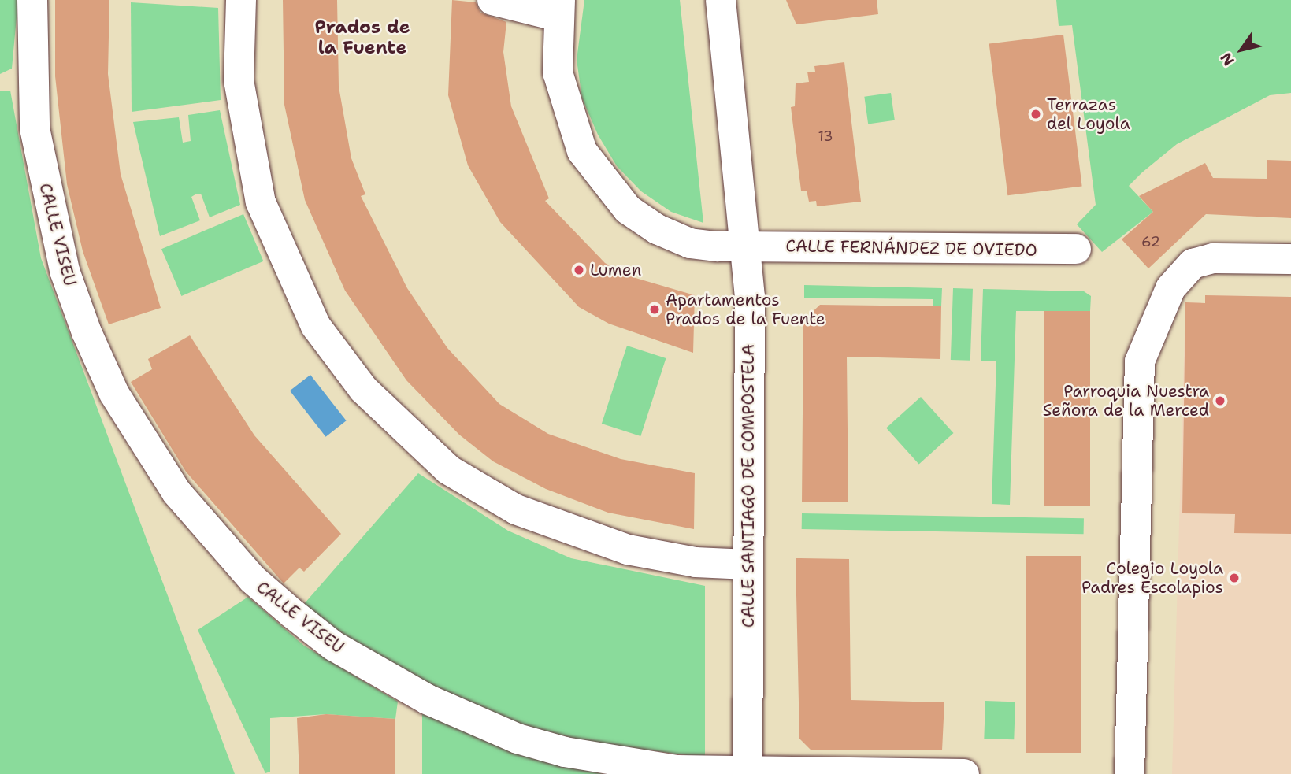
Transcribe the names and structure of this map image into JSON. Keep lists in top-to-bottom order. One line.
{"streets":{"street":["CALLE VISEU","CALLE FERNÁNDEZ DE OVIEDO","CALLE SANTIAGO DE COMPOSTELA"]},"crossings":[["CALLE VISEU","CALLE SANTIAGO DE COMPOSTELA"],["CALLE FERNÁNDEZ DE OVIEDO","CALLE SANTIAGO DE COMPOSTELA"]],"districts":["Prados de la Fuente"],"places":["Terrazas del Loyola","Lumen","Apartamentos Prados de la Fuente","Parroquia Nuestra Señora de la Merced","Colegio Loyola Padres Escolapios"],"house_numbers":["13","62"],"north":"bottom left"}
